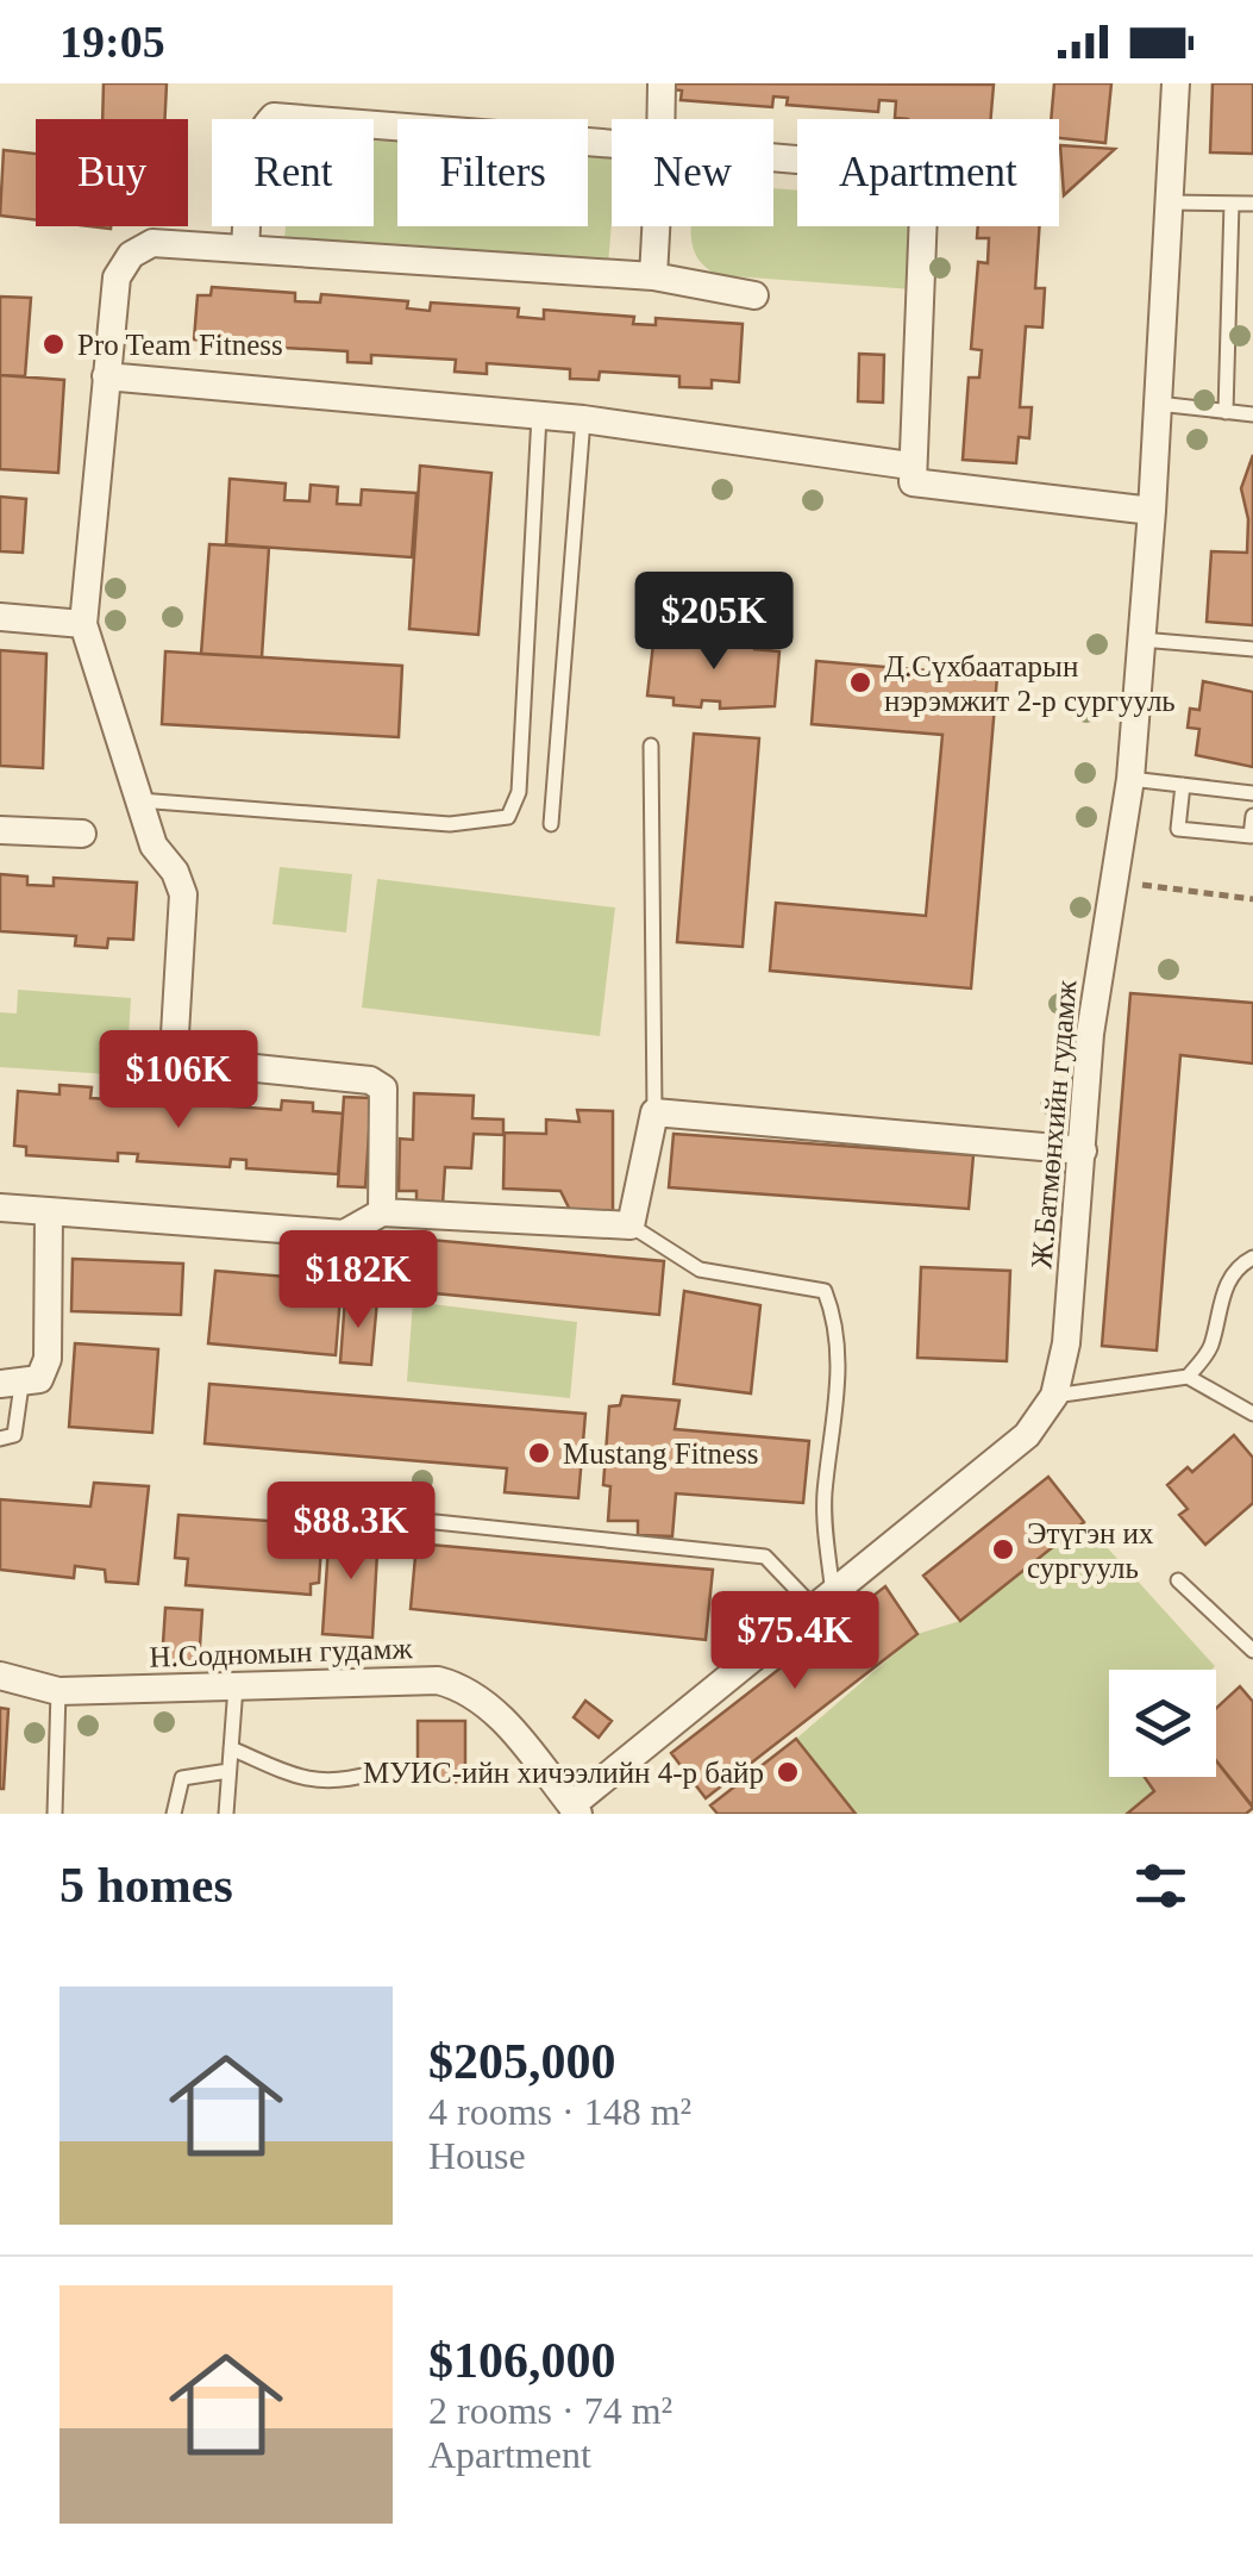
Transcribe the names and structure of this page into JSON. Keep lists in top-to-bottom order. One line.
{"streets":{"street":["Ж.Батмөнхийн гудамж","Н.Содномын гудамж"]},"crossings":[["Ж.Батмөнхийн гудамж","Н.Содномын гудамж"]],"places":["Pro Team Fitness","Д.Сүхбаатарын нэрэмжит 2-р сургууль","Mustang Fitness","Этүгэн их сургууль","МУИС-ийн хичээлийн 4-р байр"],"page":{"status":"19:05","chip":["Buy","Rent","Filters","New","Apartment"],"price":["$205K","$106K","$182K","$88.3K","$75.4K"],"heading":"5 homes","list":[{"name":"$205,000","note":"4 rooms · 148 m² · House"},{"name":"$106,000","note":"2 rooms · 74 m² · Apartment"}]}}
